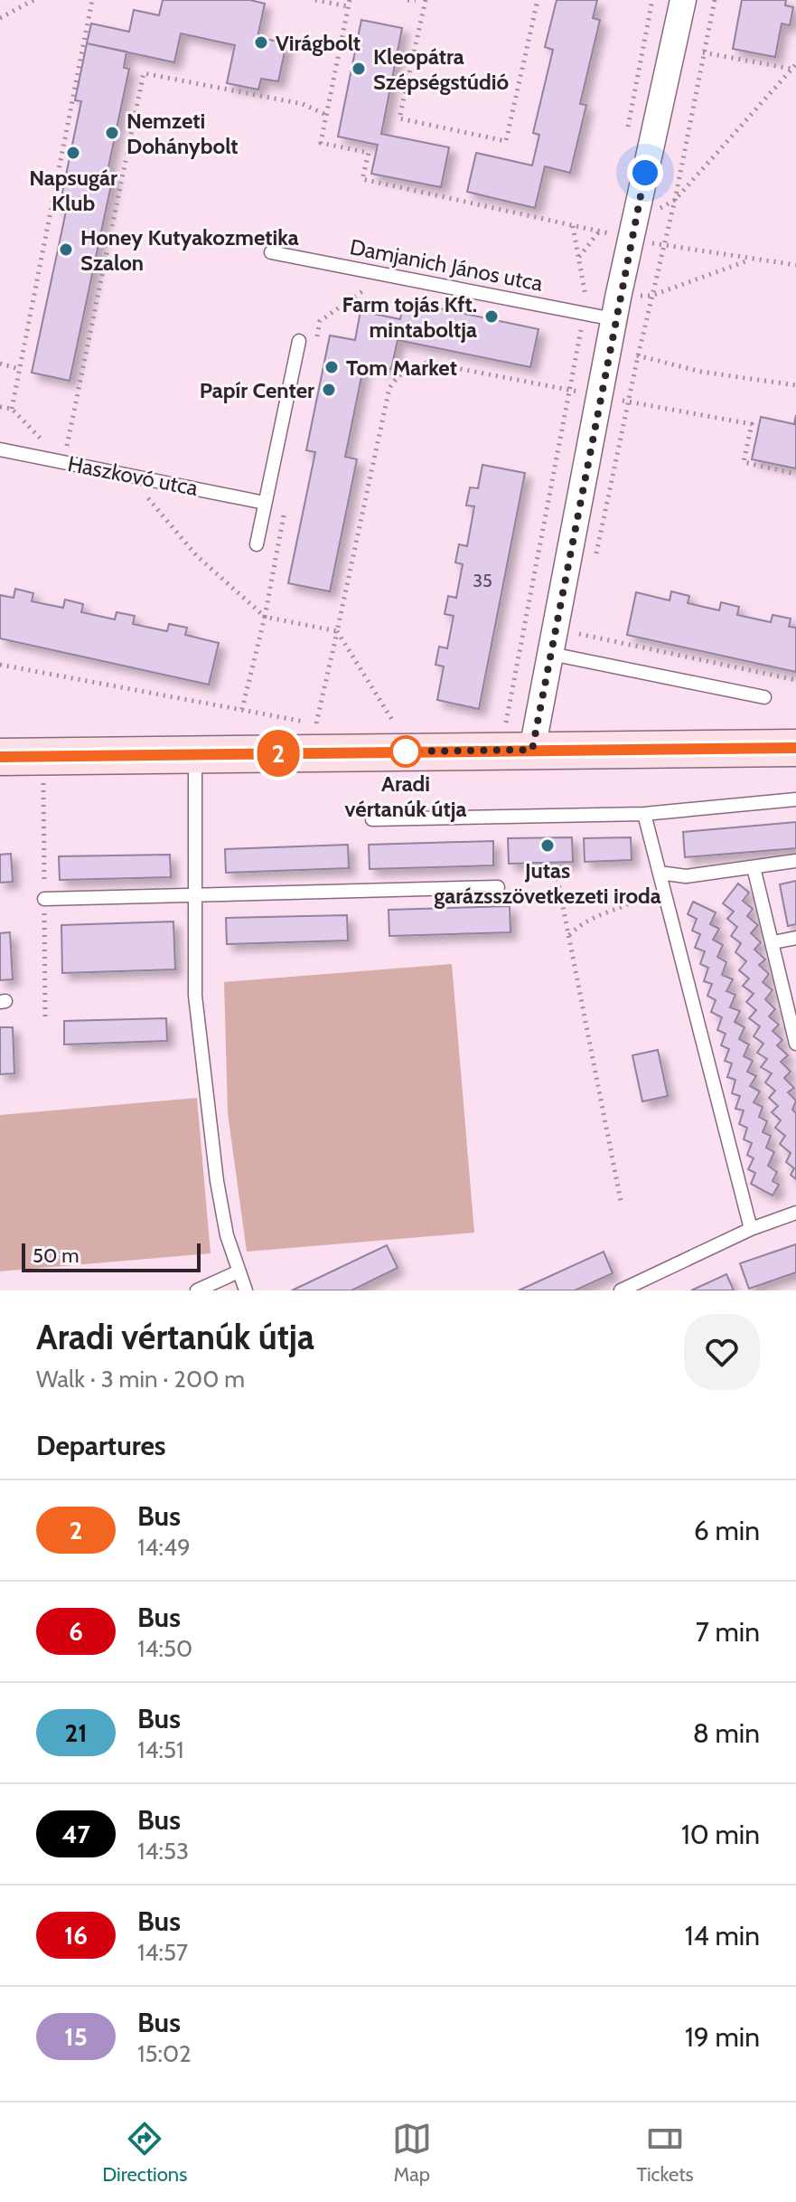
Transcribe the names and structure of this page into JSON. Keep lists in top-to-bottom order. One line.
{"streets":{"lane":["Damjanich János utca","Haszkovó utca"]},"places":["Virágbolt","Kleopátra Szépségstúdió","Nemzeti Dohánybolt","Napsugár Klub","Honey Kutyakozmetika Szalon","Farm tojás Kft. mintaboltja","Tom Market","Papír Center","Aradi vértanúk útja","Jutas garázsszövetkezeti iroda"],"lines":["bus line 2"],"house_numbers":["35"],"scale_bar":"50 m","page":{"on_map":"2","scale":"50 m","heading":[["Aradi vértanúk útja","Walk · 3 min · 200 m"],"Departures"],"list":[{"mark":"2","name":"Bus","note":"14:49","value":"6 min"},{"mark":"6","name":"Bus","note":"14:50","value":"7 min"},{"mark":"21","name":"Bus","note":"14:51","value":"8 min"},{"mark":"47","name":"Bus","note":"14:53","value":"10 min"},{"mark":"16","name":"Bus","note":"14:57","value":"14 min"},{"mark":"15","name":"Bus","note":"15:02","value":"19 min"}],"tabs":["Directions","Map","Tickets"]}}
